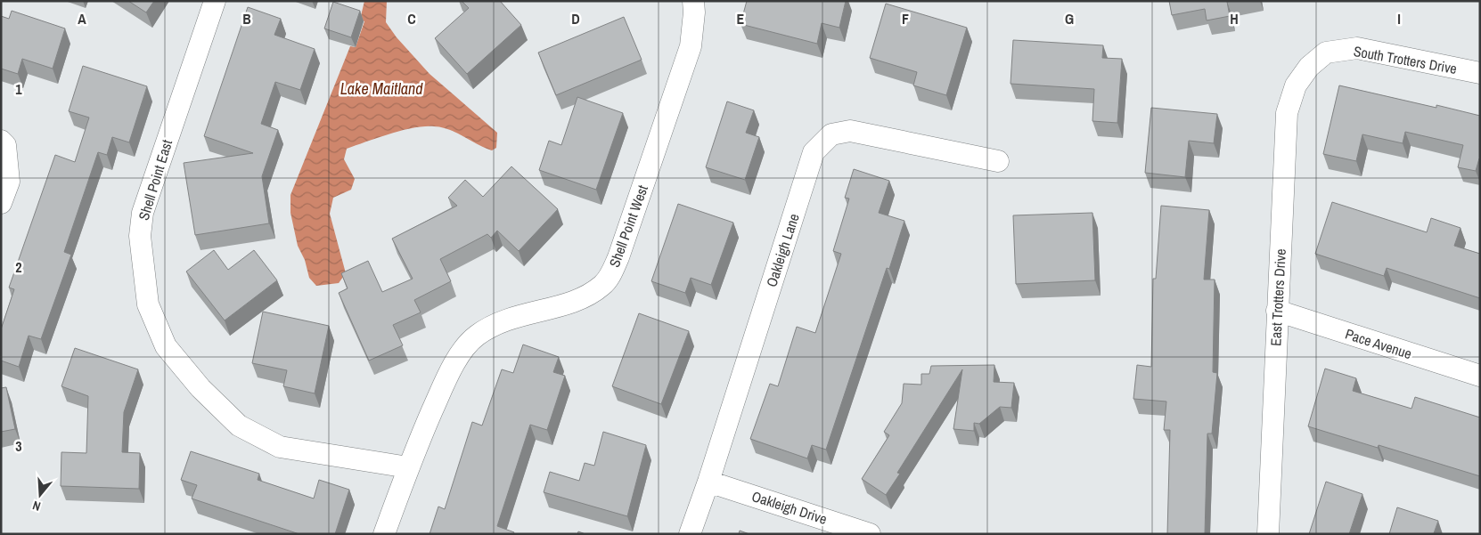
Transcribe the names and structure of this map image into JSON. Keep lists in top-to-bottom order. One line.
{"streets":{"street":["South Trotters Drive","Shell Point East","Shell Point West","Oakleigh Lane","East Trotters Drive","Pace Avenue","Oakleigh Drive"]},"crossings":[["South Trotters Drive","East Trotters Drive"],["Shell Point East","Shell Point West"],["Oakleigh Lane","Oakleigh Drive"],["East Trotters Drive","Pace Avenue"]],"water":["Lake Maitland"],"north":"bottom","grid":{"columns":["A","B","C","D","E","F","G","H","I"],"rows":["1","2","3"]}}
